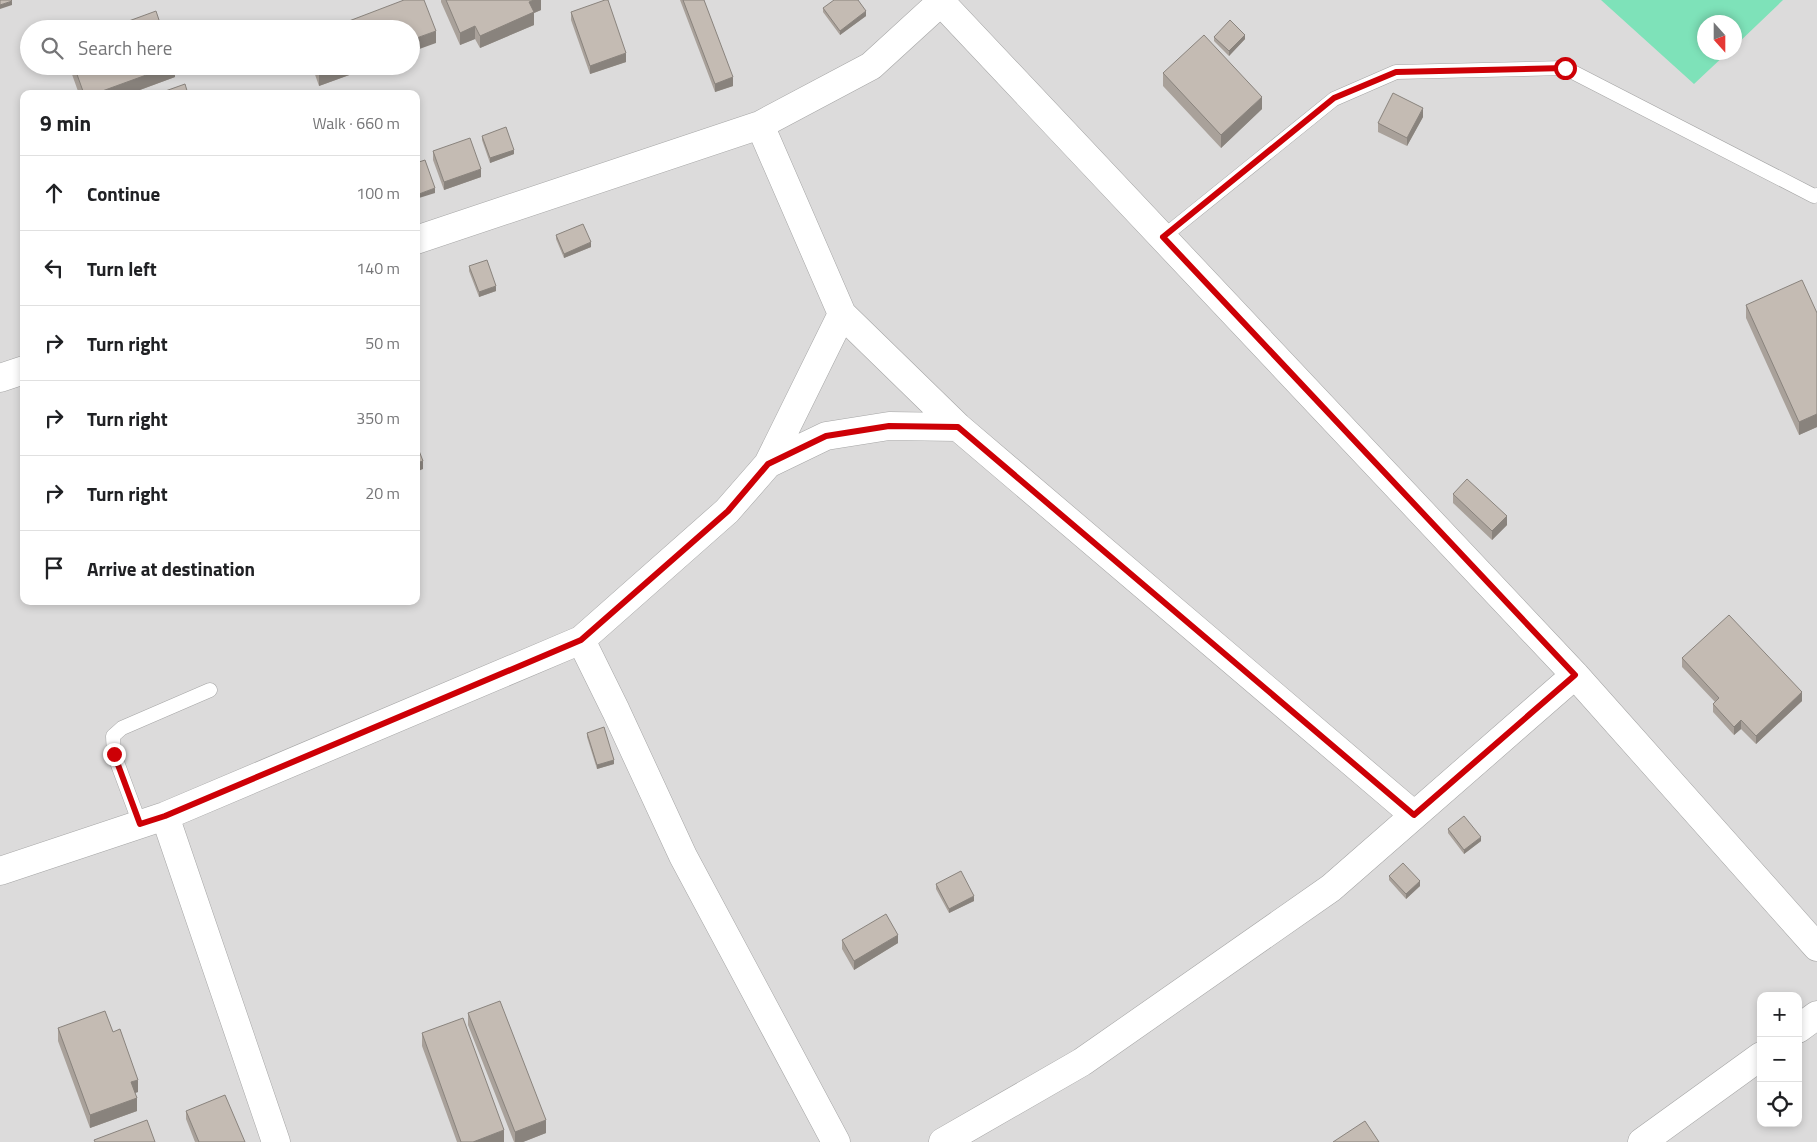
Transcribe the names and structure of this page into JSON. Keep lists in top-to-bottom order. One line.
{"north":"bottom","page":{"search":"Search here","heading":["9 min","Walk · 660 m"],"list":[["Continue","100 m"],["Turn left","140 m"],["Turn right","50 m"],["Turn right","350 m"],["Turn right","20 m"],"Arrive at destination"],"map_buttons":["+","−"]}}
